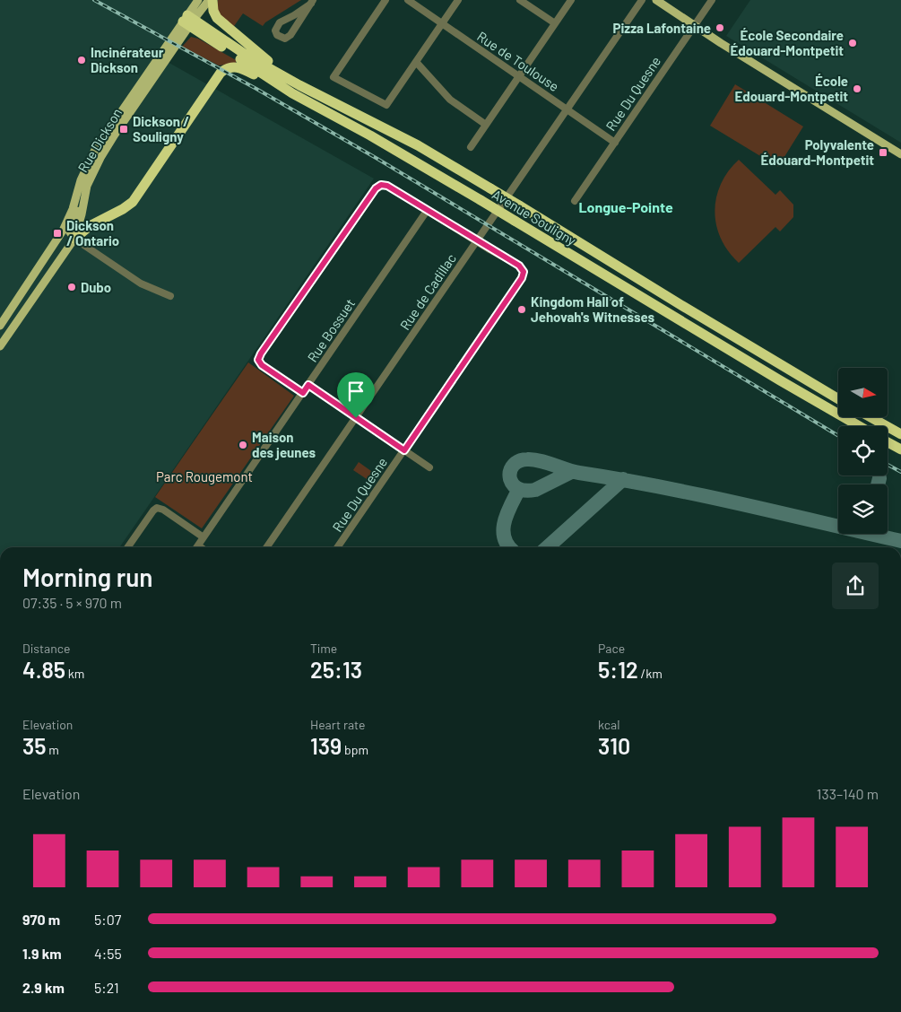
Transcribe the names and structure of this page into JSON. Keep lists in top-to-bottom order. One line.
{"streets":{"highway":["Avenue Souligny"],"main road":["Rue Dickson"],"street":["Rue de Toulouse","Rue Du Quesne","Rue de Cadillac","Rue Bossuet"]},"crossings":[["Rue de Toulouse","Rue Du Quesne"],["Rue de Toulouse","Rue de Cadillac"],["Rue Du Quesne","Rue Bossuet"],["Rue Dickson","Avenue Souligny"]],"districts":["Longue-Pointe"],"parks":["Parc Rougemont"],"places":{"other":["Pizza Lafontaine","École Secondaire Édouard-Montpetit","Incinérateur Dickson","École Edouard-Montpetit","Dubo","Kingdom Hall of Jehovah's Witnesses","Maison des jeunes"],"transit":["Dickson / Souligny","Polyvalente Édouard-Montpetit","Dickson / Ontario"]},"north":"right","page":{"heading":["Morning run","07:35 · 5 × 970 m"],"stats":[["Distance","4.85 km"],["Time","25:13"],["Pace","5:12 /km"],["Elevation","35 m"],["Heart rate","139 bpm"],["kcal","310"]],"chart":["Elevation","133–140 m"],"list":[{"name":"970 m","note":"5:07"},{"name":"1.9 km","note":"4:55"},{"name":"2.9 km","note":"5:21"}]}}
